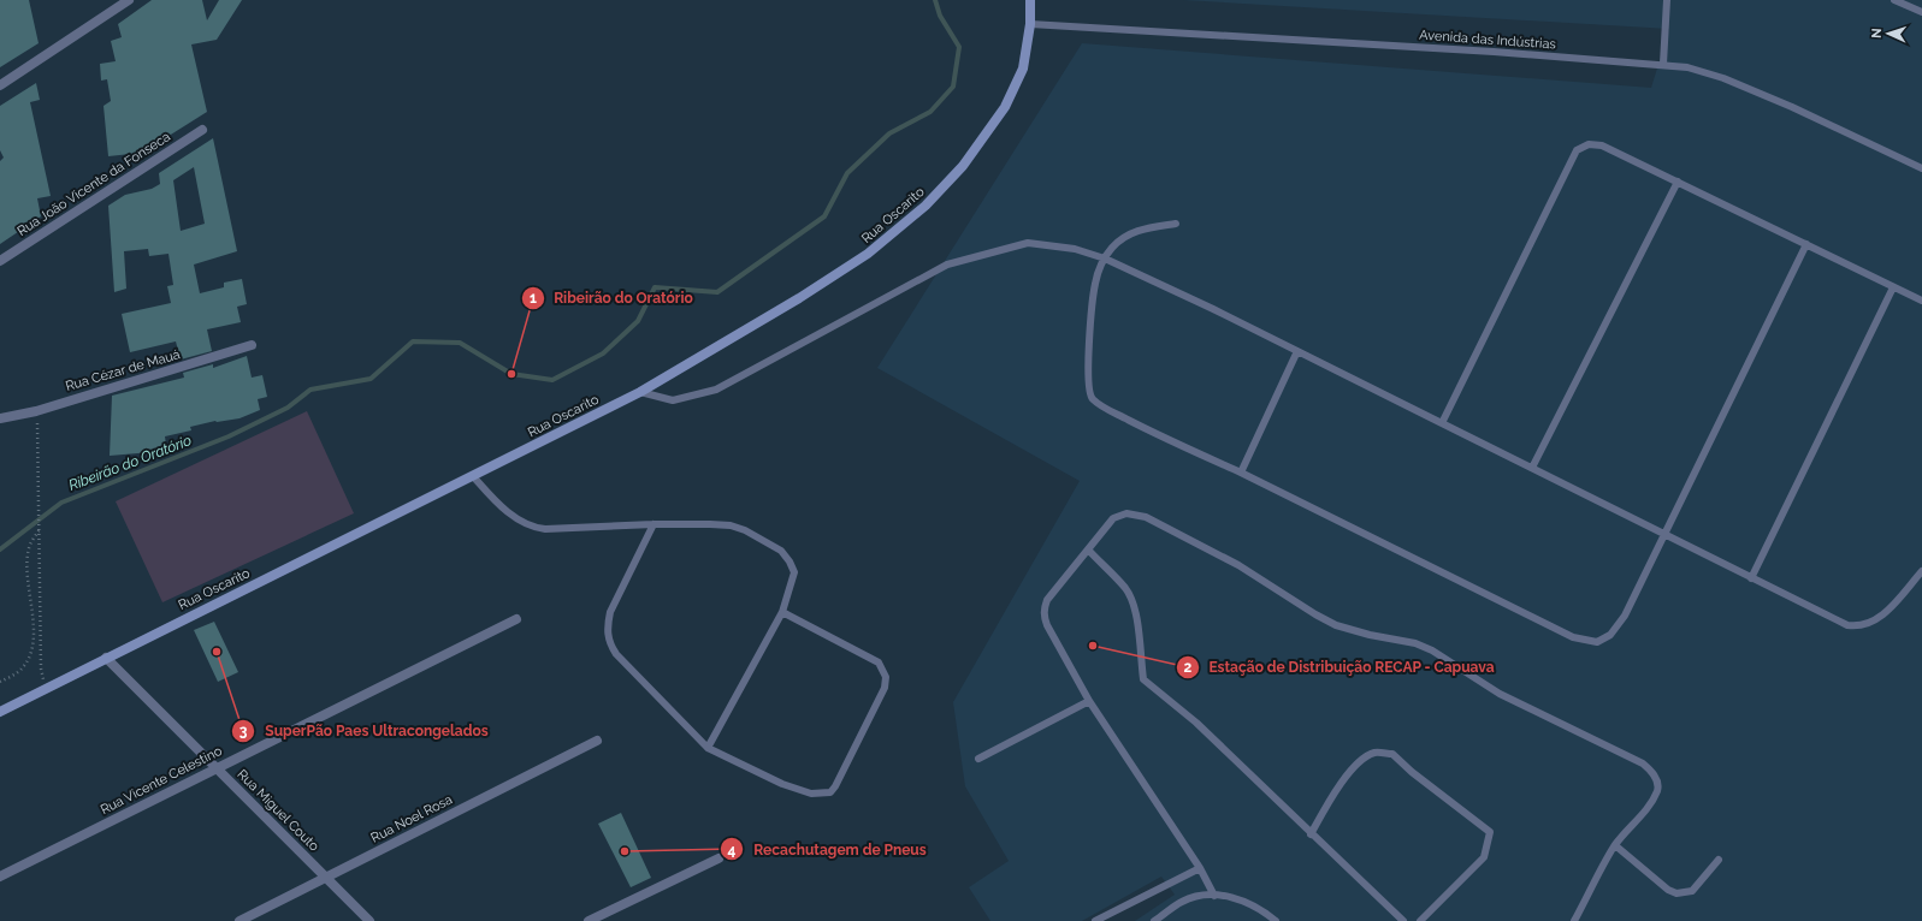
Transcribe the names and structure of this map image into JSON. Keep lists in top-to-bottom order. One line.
{"streets":{"main road":["Rua Oscarito"],"street":["Rua João Vicente da Fonseca","Rua Cézar de Mauá","Rua Vicente Celestino","Rua Miguel Couto","Rua Noel Rosa"],"lane":["Avenida das Indústrias"]},"crossings":[["Avenida das Indústrias","Rua Oscarito"],["Rua Oscarito","Rua Miguel Couto"],["Rua Vicente Celestino","Rua Miguel Couto"],["Rua Miguel Couto","Rua Noel Rosa"]],"water":["Ribeirão do Oratório"],"places":["Ribeirão do Oratório","Estação de Distribuição RECAP - Capuava","SuperPão Paes Ultracongelados","Recachutagem de Pneus"],"north":"left"}
